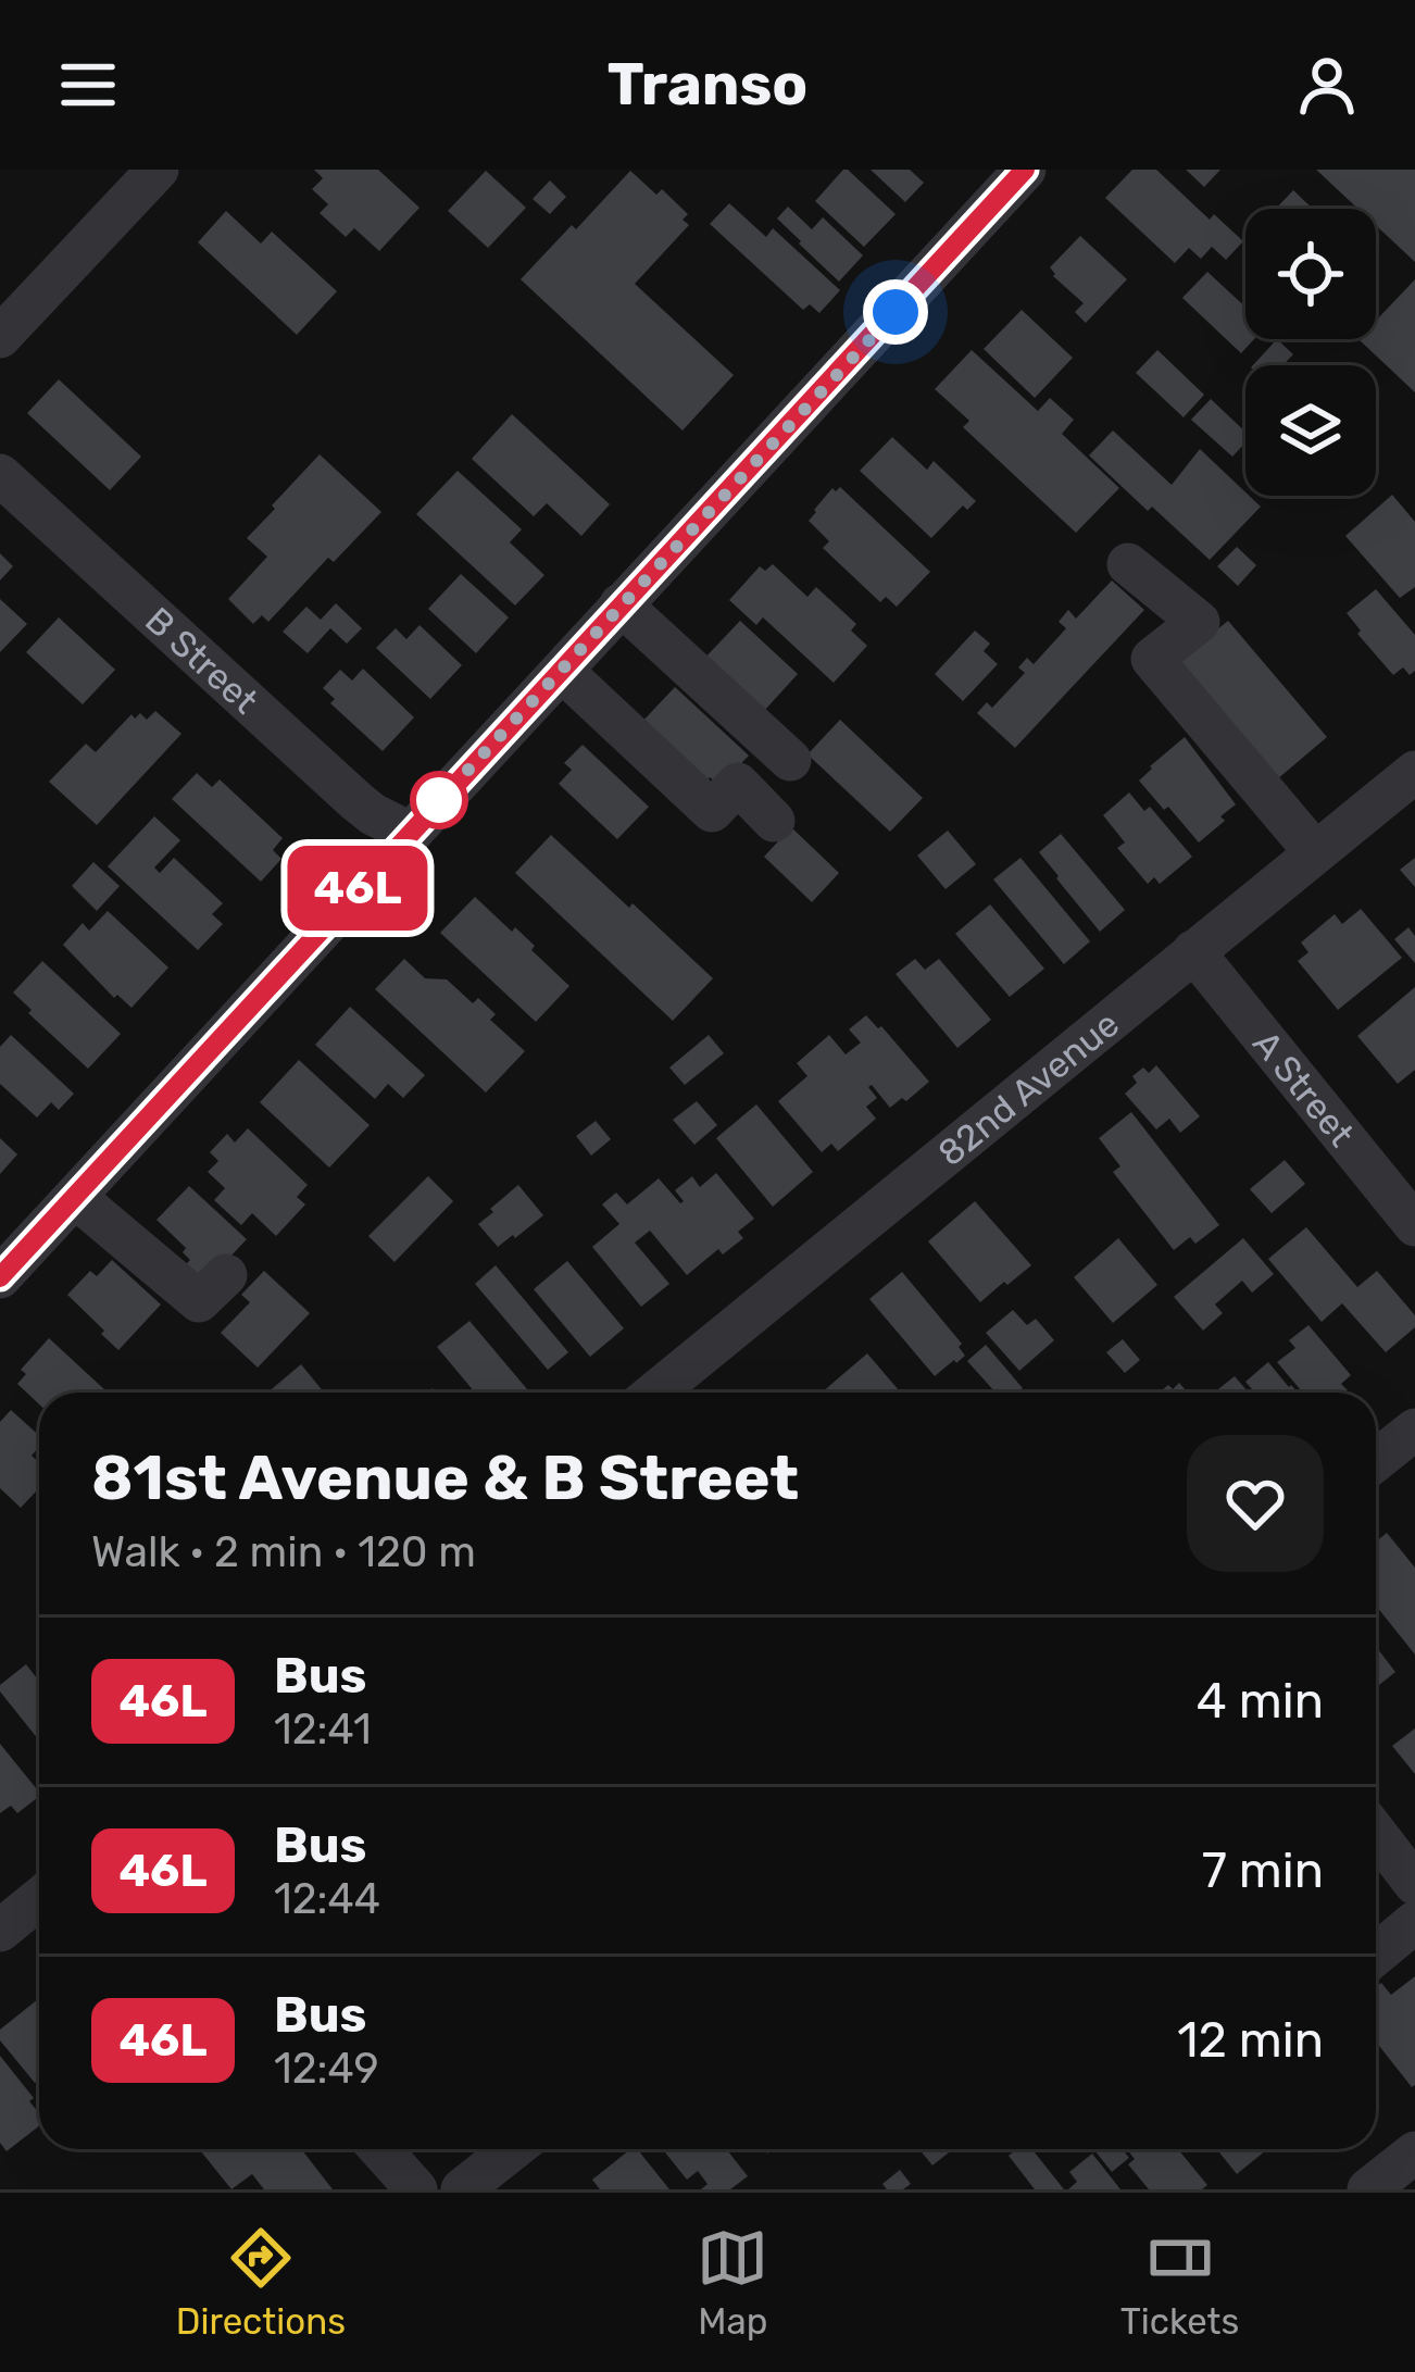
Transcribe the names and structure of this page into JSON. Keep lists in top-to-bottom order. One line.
{"streets":{"street":["B Street","82nd Avenue","A Street"]},"crossings":[["82nd Avenue","A Street"]],"lines":["bus line 46L"],"page":{"header":"Transo","on_map":"46L","heading":["81st Avenue & B Street","Walk · 2 min · 120 m"],"list":[{"mark":"46L","name":"Bus","note":"12:41","value":"4 min"},{"mark":"46L","name":"Bus","note":"12:44","value":"7 min"},{"mark":"46L","name":"Bus","note":"12:49","value":"12 min"}],"tabs":["Directions","Map","Tickets"]}}
